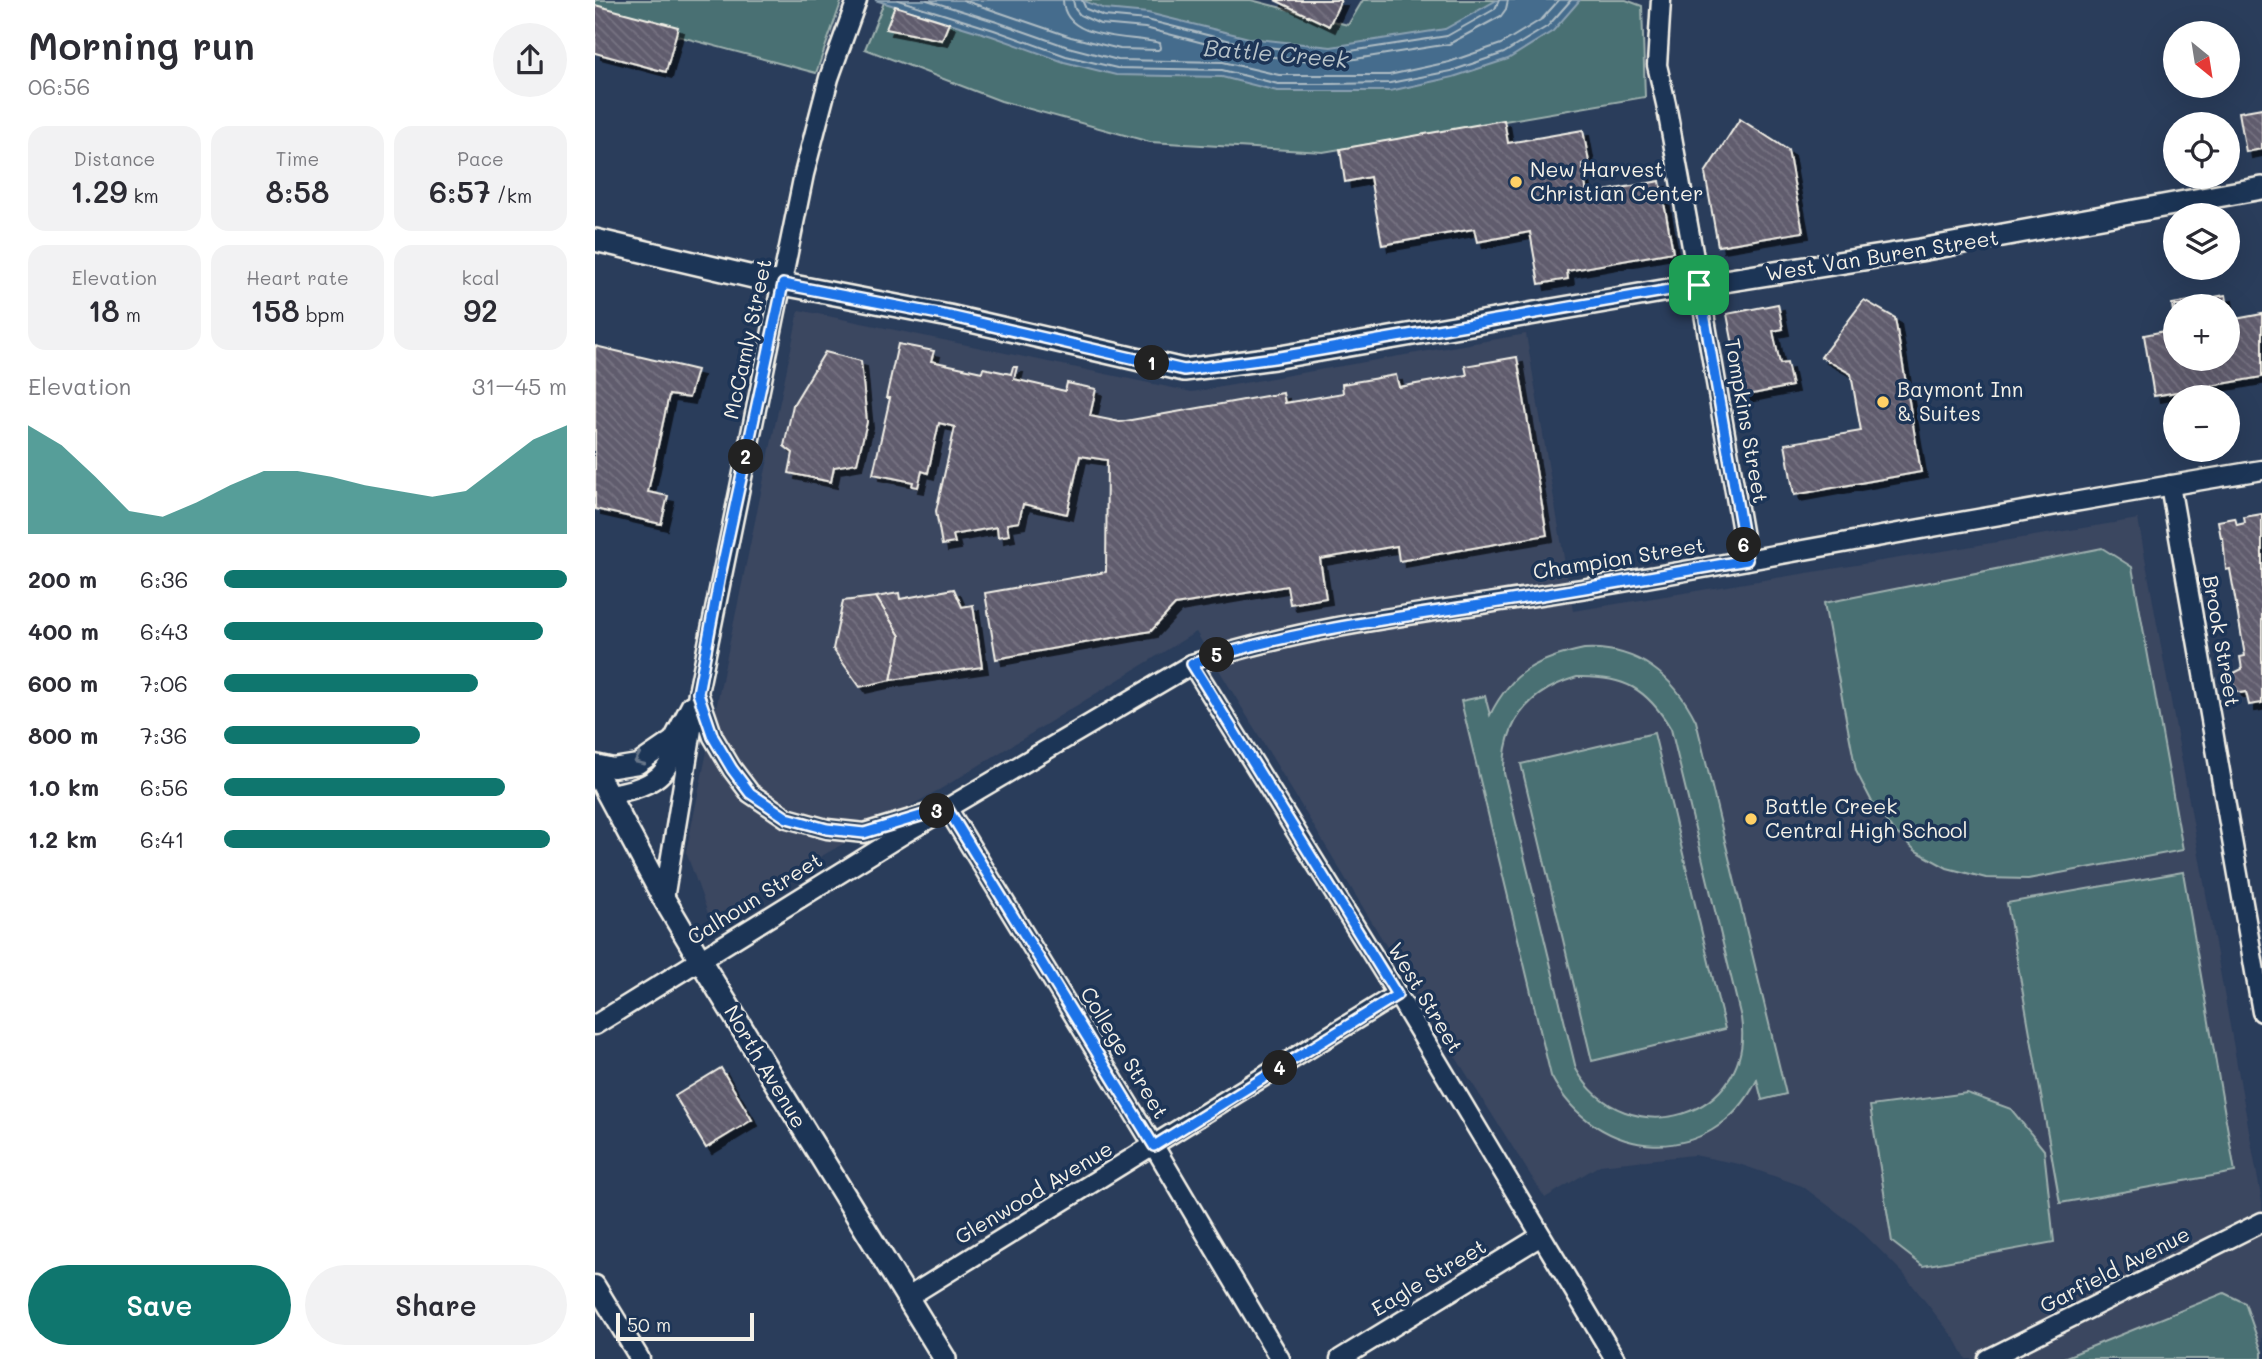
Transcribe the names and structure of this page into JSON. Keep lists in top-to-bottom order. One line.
{"streets":{"street":["West Van Buren Street","McCamly Street","Tompkins Street","Champion Street","Brook Street","Calhoun Street","West Street","College Street","North Avenue","Glenwood Avenue","Garfield Avenue","Eagle Street"]},"crossings":[["West Van Buren Street","McCamly Street"],["West Van Buren Street","Tompkins Street"],["McCamly Street","North Avenue"],["Tompkins Street","Champion Street"],["Champion Street","Brook Street"],["Champion Street","Calhoun Street"],["Champion Street","West Street"],["Calhoun Street","West Street"],["Calhoun Street","College Street"],["Calhoun Street","North Avenue"],["West Street","Glenwood Avenue"],["West Street","Eagle Street"],["College Street","Glenwood Avenue"],["North Avenue","Glenwood Avenue"]],"water":["Battle Creek"],"places":["New Harvest Christian Center","Baymont Inn & Suites","Battle Creek Central High School"],"scale_bar":"50 m","north":"bottom right","page":{"heading":["Morning run","06:56"],"map_buttons":["+","−"],"stats":[["Distance","1.29 km"],["Time","8:58"],["Pace","6:57 /km"],["Elevation","18 m"],["Heart rate","158 bpm"],["kcal","92"]],"pins":["1","2","6","5","3","4"],"chart":["Elevation","31–45 m"],"list":[{"name":"200 m","note":"6:36"},{"name":"400 m","note":"6:43"},{"name":"600 m","note":"7:06"},{"name":"800 m","note":"7:36"},{"name":"1.0 km","note":"6:56"},{"name":"1.2 km","note":"6:41"}],"buttons":["Save","Share"],"scale":"50 m"}}
